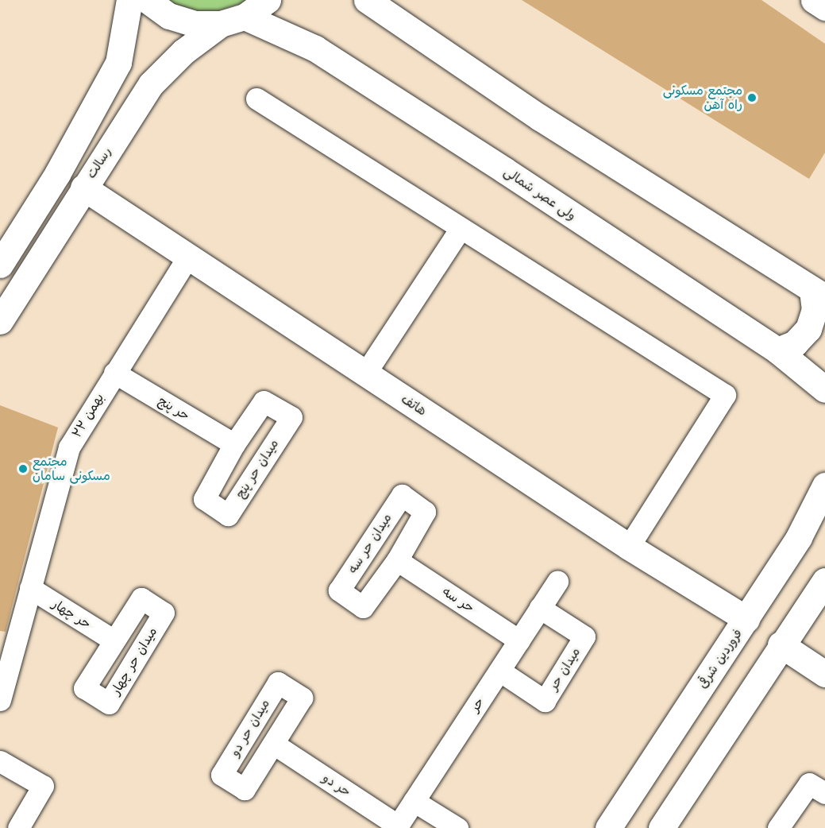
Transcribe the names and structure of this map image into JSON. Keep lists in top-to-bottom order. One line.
{"streets":{"main road":["رسالت","ولی عصر شمالی","هاتف","فروردین شرقی"],"street":["حر پنج","۲۲ بهمن","میدان حر پنج","میدان حر سه","حر سه","حر چهار","میدان حر","حر","میدان حر دو","حر دو"]},"crossings":[["رسالت","ولی عصر شمالی"],["رسالت","هاتف"],["هاتف","۲۲ بهمن"],["هاتف","فروردین شرقی"],["حر پنج","۲۲ بهمن"],["حر پنج","میدان حر پنج"],["۲۲ بهمن","حر چهار"],["میدان حر سه","حر سه"],["حر سه","حر"],["میدان حر","حر"],["حر","حر دو"],["میدان حر دو","حر دو"]],"places":["مجتمع مسکونی راه آهن","مجتمع مسکونی سامان"]}
